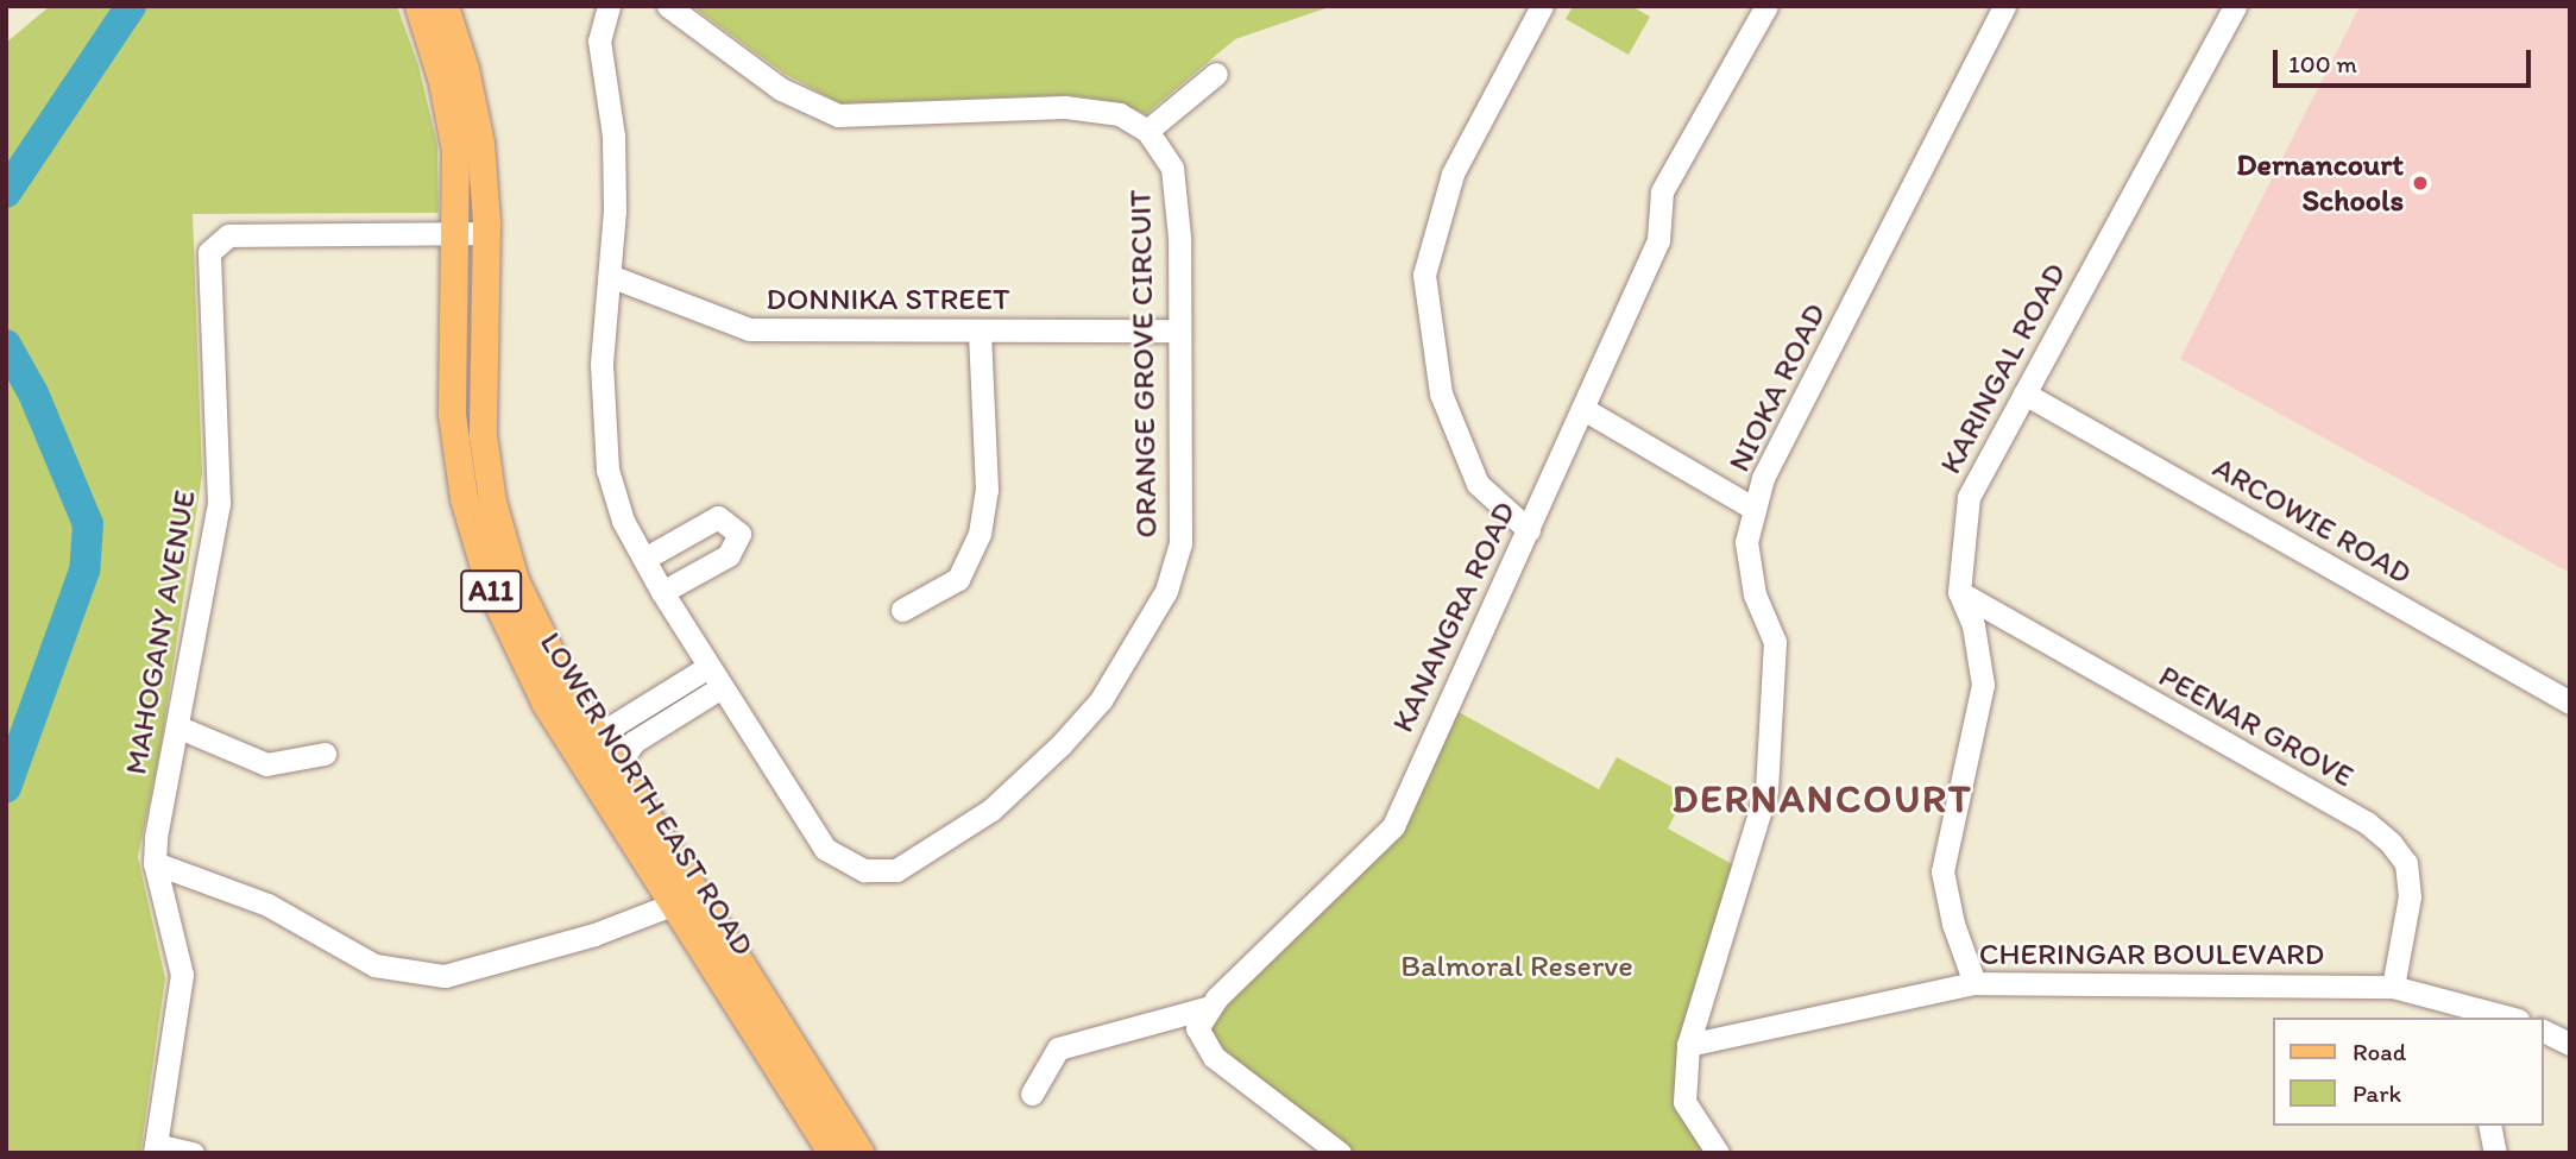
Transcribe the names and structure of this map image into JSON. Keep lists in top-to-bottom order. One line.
{"streets":{"main road":["A11","LOWER NORTH EAST ROAD"],"street":["DONNIKA STREET","ORANGE GROVE CIRCUIT","KARINGAL ROAD","NIOKA ROAD","ARCOWIE ROAD","KANANGRA ROAD","MAHOGANY AVENUE","PEENAR GROVE","CHERINGAR BOULEVARD"]},"crossings":[["DONNIKA STREET","ORANGE GROVE CIRCUIT"],["KARINGAL ROAD","ARCOWIE ROAD"],["KARINGAL ROAD","PEENAR GROVE"],["KARINGAL ROAD","CHERINGAR BOULEVARD"],["NIOKA ROAD","CHERINGAR BOULEVARD"],["MAHOGANY AVENUE","LOWER NORTH EAST ROAD"],["PEENAR GROVE","CHERINGAR BOULEVARD"]],"districts":["DERNANCOURT"],"parks":["Balmoral Reserve"],"places":["Dernancourt Schools"],"legend":["Road","Park"],"scale_bar":"100 m"}
